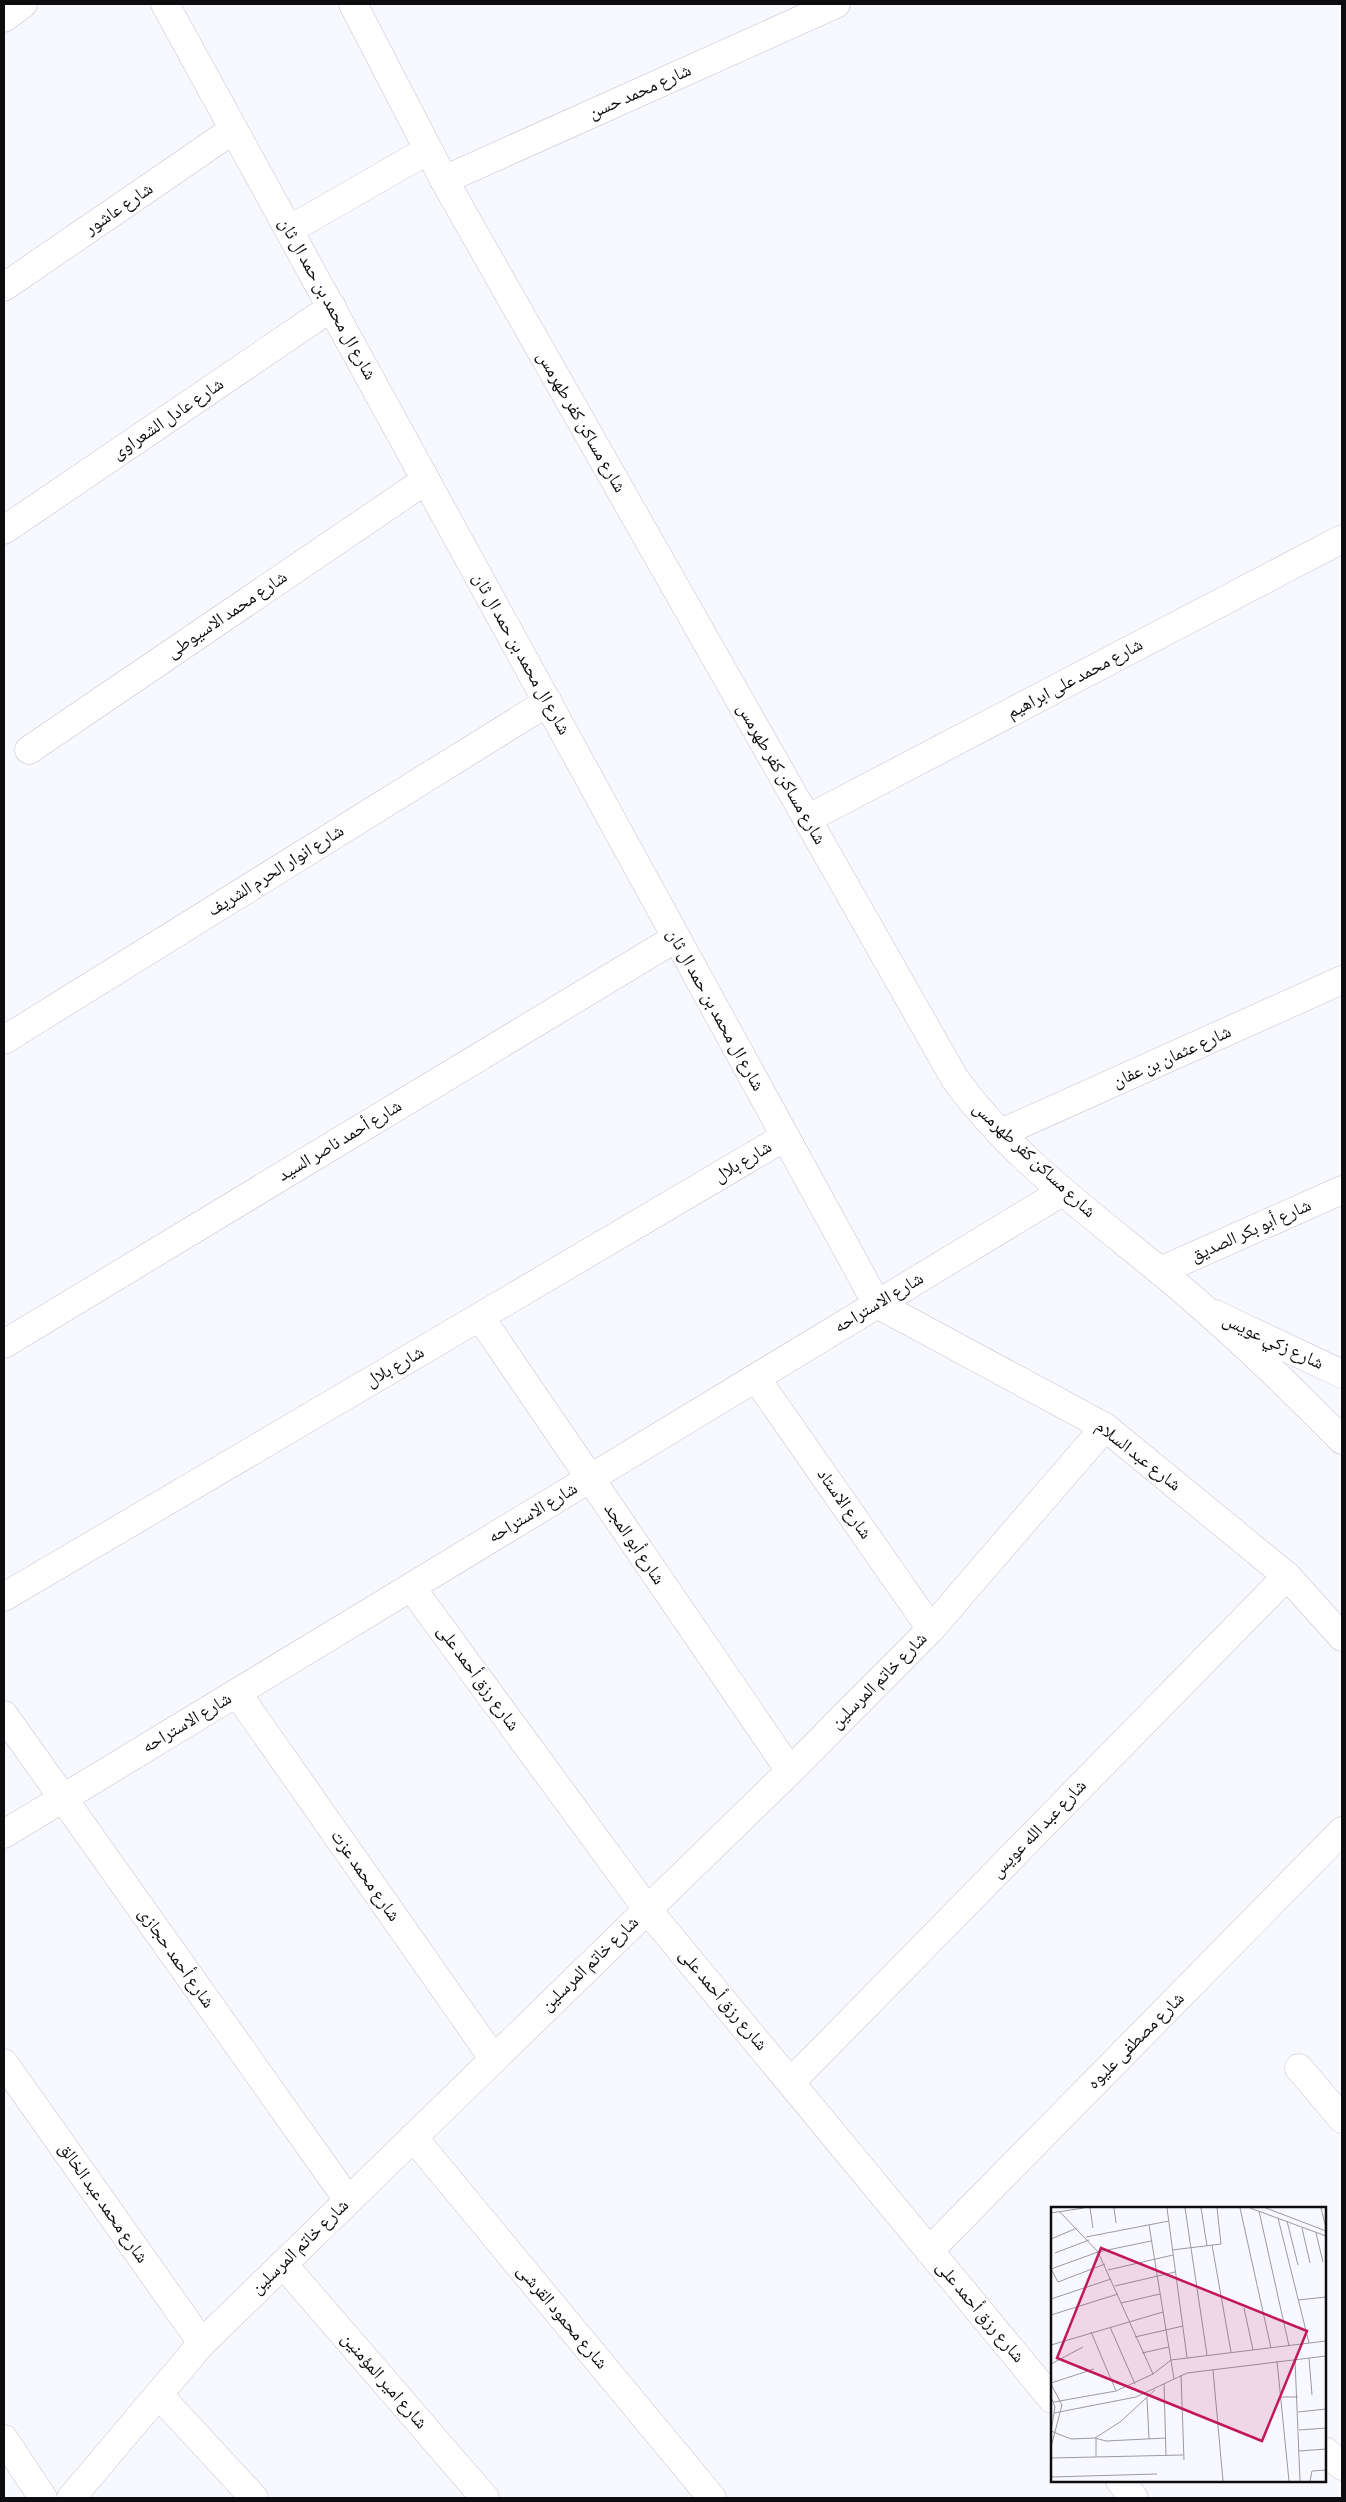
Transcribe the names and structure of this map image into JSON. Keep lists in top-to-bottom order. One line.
{"streets":{"street":["شارع محمد حسن","شارع عاشور","شارع ال محمد بن حمد ال ثان","شارع عادل الشعراوى","شارع مساكن كفر طهرمس","شارع محمد الاسيوطى","شارع محمد على ابراهيم","شارع انوار الحرم الشريف","شارع عثمان بن عفان","شارع أحمد ناصر السيد","شارع بلال","شارع أبو بكر الصديق","شارع الاستراحه","شارع زكي عويس","شارع عبد السلام","شارع الاستاد","شارع أبو المجد","شارع رزق أحمد على","شارع خاتم المرسلين","شارع عبد الله عويس","شارع محمد عزت","شارع أحمد حجازى","شارع مصطفى عليوه","شارع محمد عبد الخالق","شارع محمود القرشى","شارع امير المؤمنين"]},"crossings":[["شارع محمد حسن","شارع مساكن كفر طهرمس"],["شارع عاشور","شارع ال محمد بن حمد ال ثان"],["شارع ال محمد بن حمد ال ثان","شارع عادل الشعراوى"],["شارع ال محمد بن حمد ال ثان","شارع محمد الاسيوطى"],["شارع ال محمد بن حمد ال ثان","شارع انوار الحرم الشريف"],["شارع ال محمد بن حمد ال ثان","شارع أحمد ناصر السيد"],["شارع ال محمد بن حمد ال ثان","شارع بلال"],["شارع ال محمد بن حمد ال ثان","شارع الاستراحه"],["شارع ال محمد بن حمد ال ثان","شارع عبد السلام"],["شارع مساكن كفر طهرمس","شارع محمد على ابراهيم"],["شارع مساكن كفر طهرمس","شارع عثمان بن عفان"],["شارع مساكن كفر طهرمس","شارع أبو بكر الصديق"],["شارع مساكن كفر طهرمس","شارع الاستراحه"],["شارع مساكن كفر طهرمس","شارع زكي عويس"],["شارع بلال","شارع أبو المجد"],["شارع الاستراحه","شارع عبد السلام"],["شارع الاستراحه","شارع الاستاد"],["شارع الاستراحه","شارع أبو المجد"],["شارع الاستراحه","شارع رزق أحمد على"],["شارع الاستراحه","شارع محمد عزت"],["شارع الاستراحه","شارع أحمد حجازى"],["شارع عبد السلام","شارع خاتم المرسلين"],["شارع عبد السلام","شارع عبد الله عويس"],["شارع الاستاد","شارع خاتم المرسلين"],["شارع أبو المجد","شارع خاتم المرسلين"],["شارع رزق أحمد على","شارع خاتم المرسلين"],["شارع رزق أحمد على","شارع عبد الله عويس"],["شارع رزق أحمد على","شارع مصطفى عليوه"],["شارع خاتم المرسلين","شارع محمد عزت"],["شارع خاتم المرسلين","شارع أحمد حجازى"],["شارع خاتم المرسلين","شارع محمد عبد الخالق"],["شارع خاتم المرسلين","شارع محمود القرشى"],["شارع خاتم المرسلين","شارع امير المؤمنين"]]}
